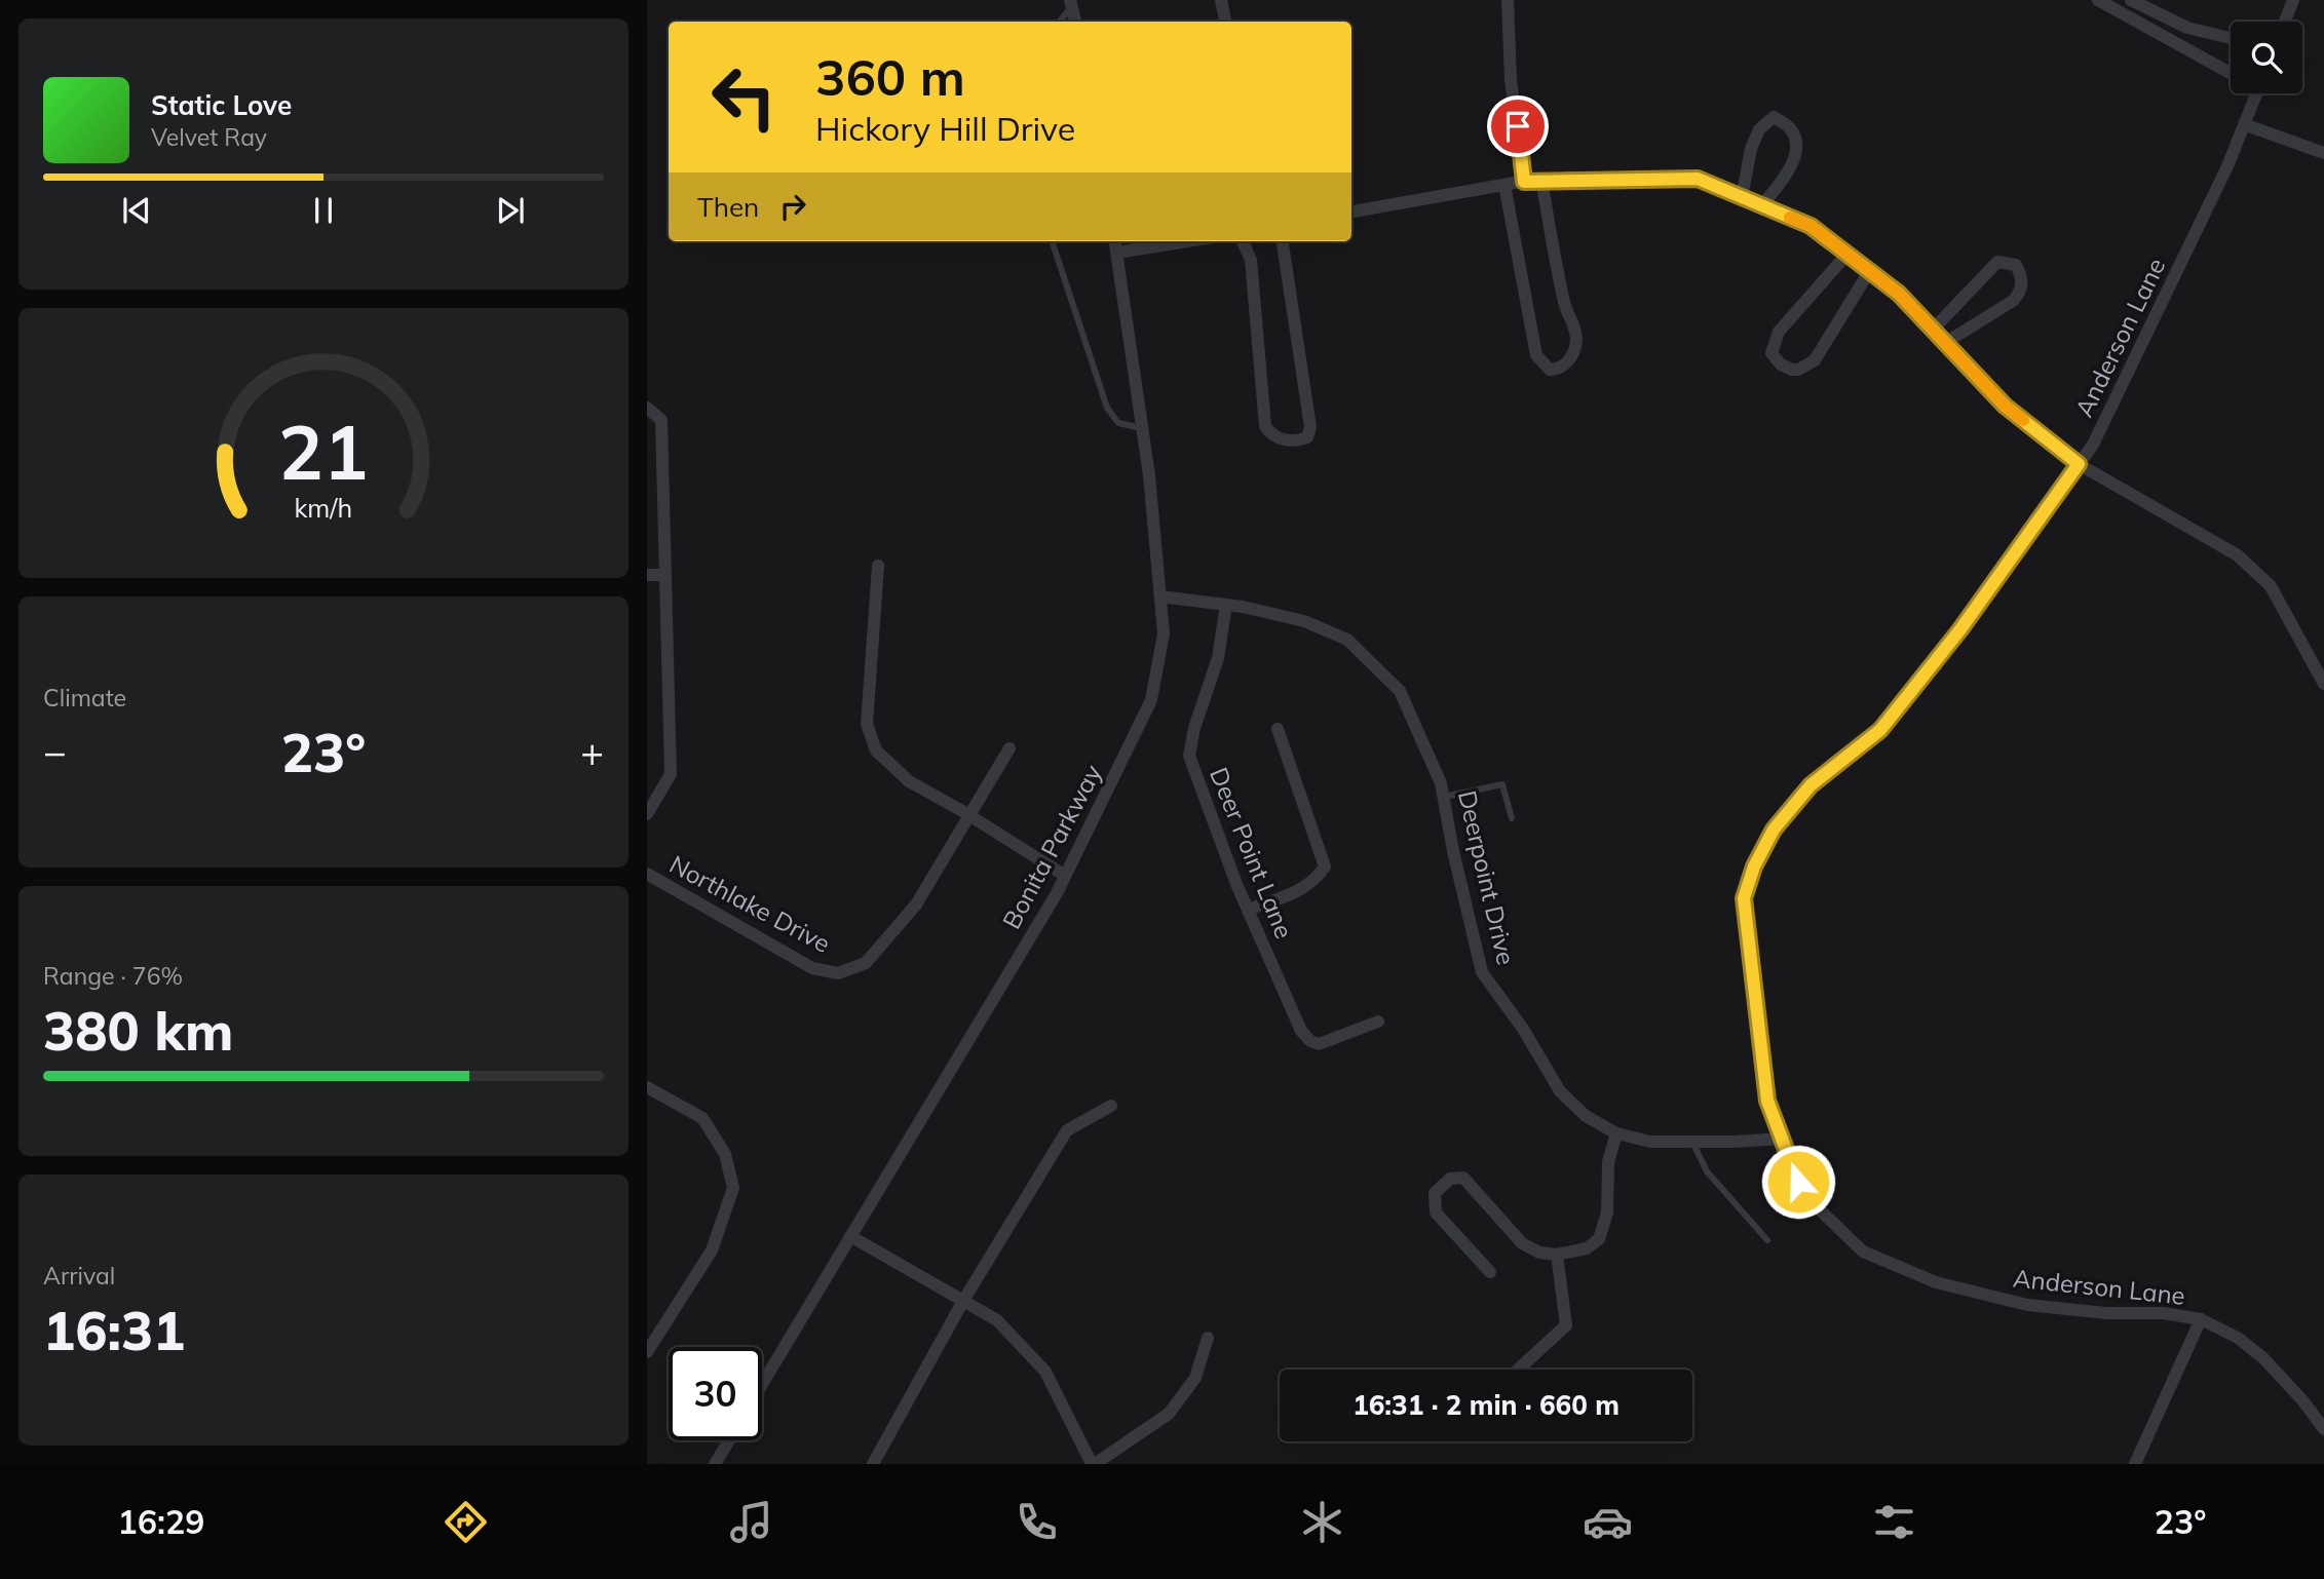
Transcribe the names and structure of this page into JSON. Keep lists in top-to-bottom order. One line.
{"streets":{"street":["Anderson Lane","Bonita Parkway","Deer Point Lane","Deerpoint Drive","Northlake Drive"]},"crossings":[["Anderson Lane","Deerpoint Drive"],["Bonita Parkway","Deerpoint Drive"],["Deer Point Lane","Deerpoint Drive"]],"page":{"turn":["360 m","Hickory Hill Drive"],"song":["Static Love","Velvet Ray"],"then":"Then","tile":["Climate",["Range · 76%","380 km"],["Arrival","16:31"]],"heat":["−","23°","+"],"limit":"30","trip":"16:31 · 2 min · 660 m","tabs":["16:29","23°"],"gauge":["21","km/h"]}}
